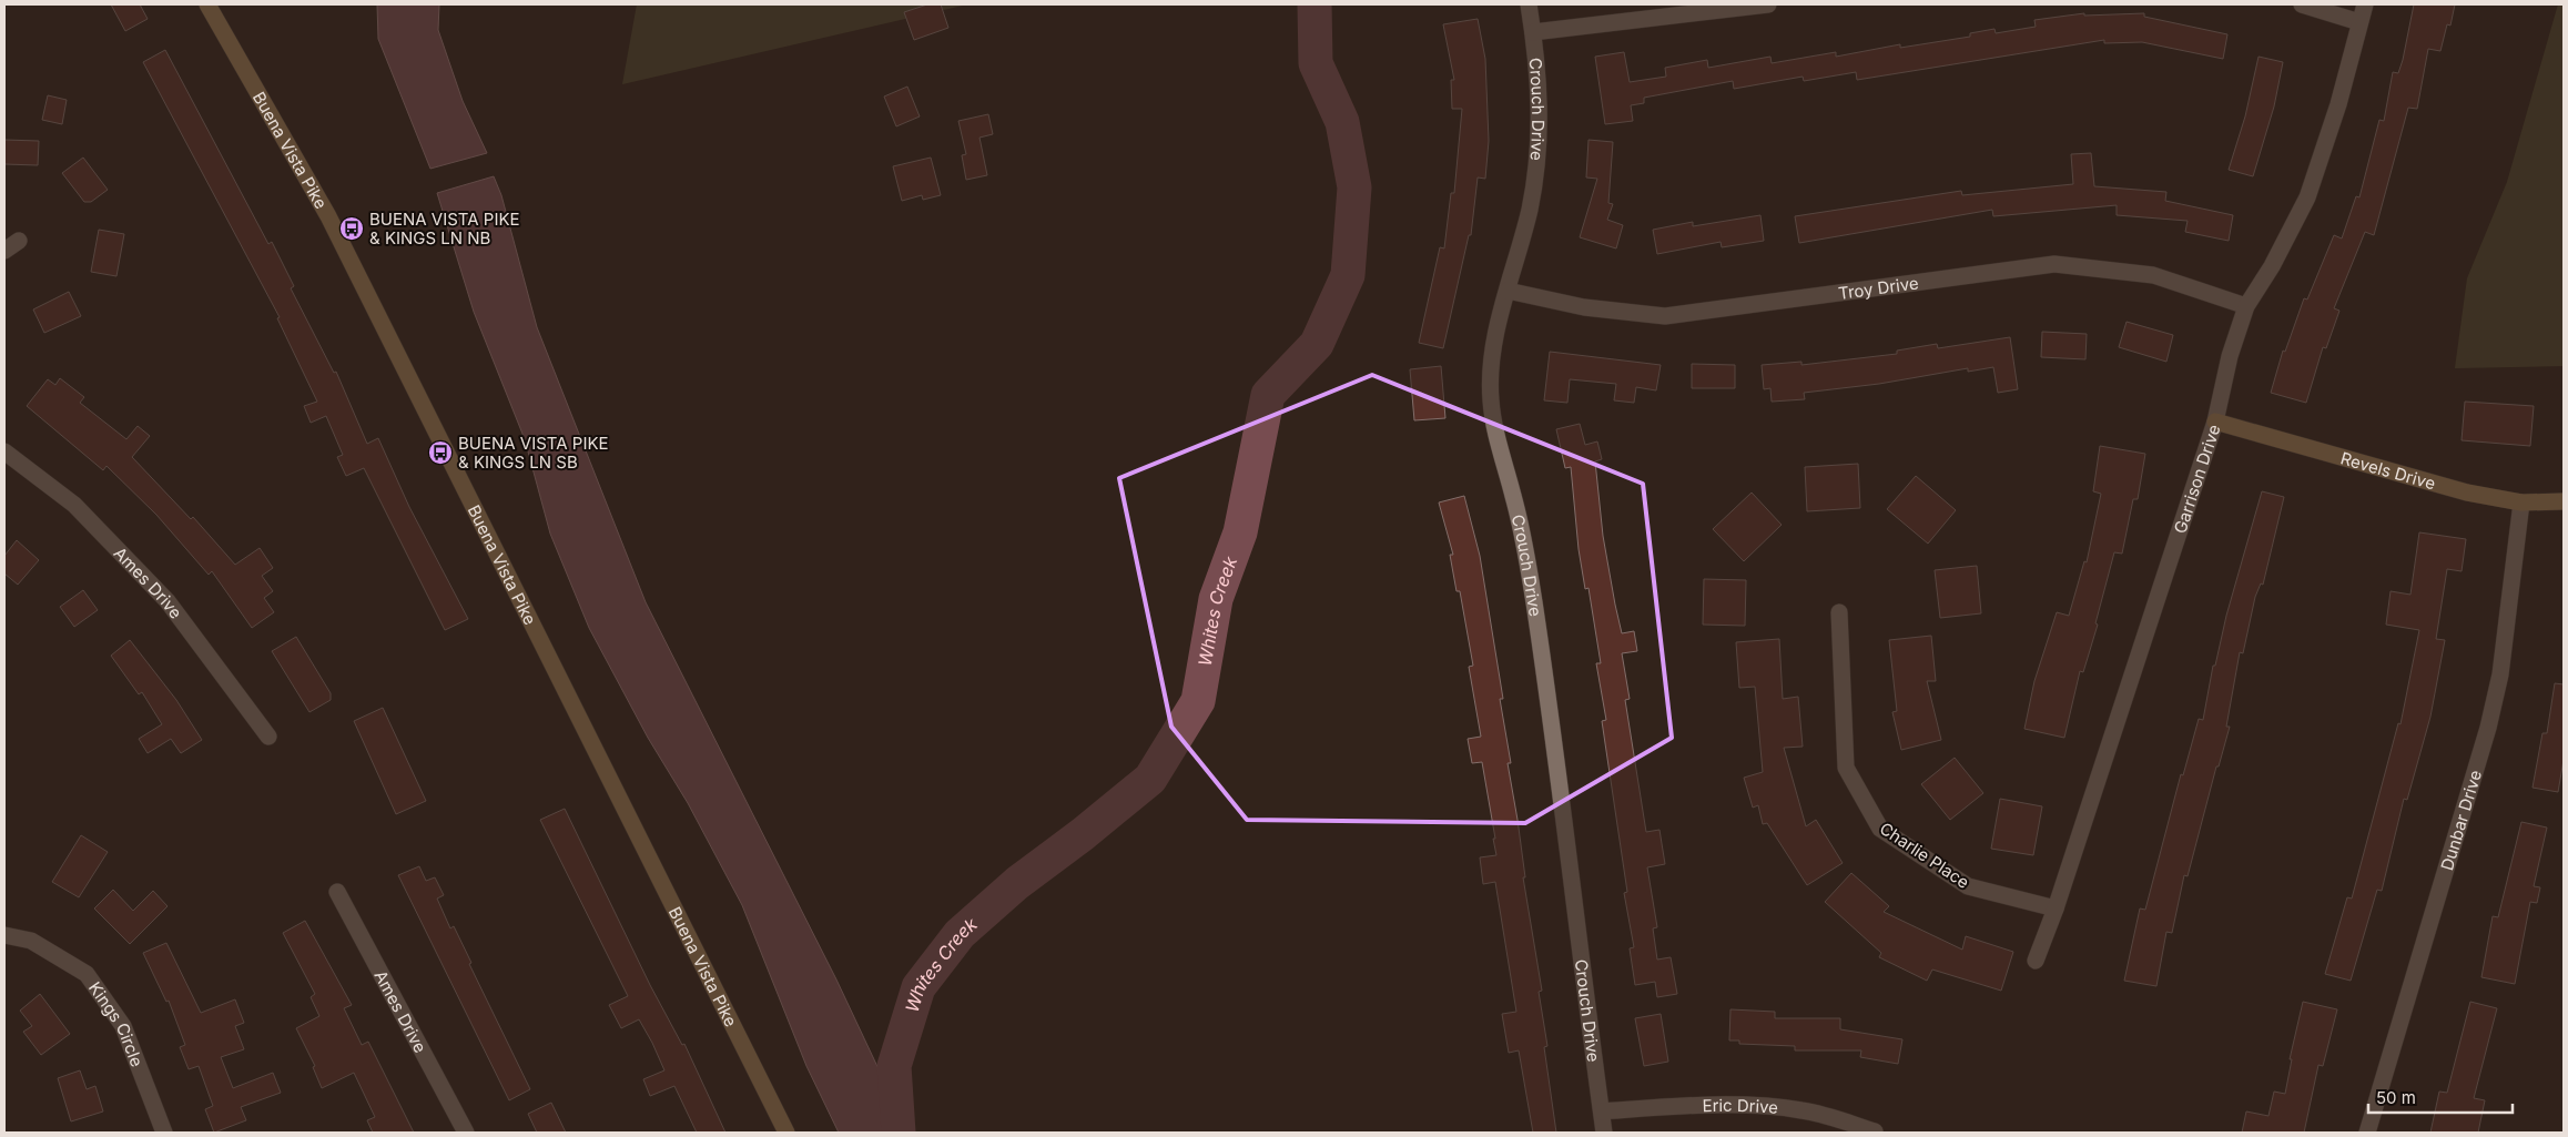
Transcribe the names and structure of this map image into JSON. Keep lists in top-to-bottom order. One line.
{"streets":{"main road":["Buena Vista Pike","Revels Drive"],"street":["Crouch Drive","Troy Drive","Garrison Drive","Ames Drive","Dunbar Drive","Charlie Place","Kings Circle","Eric Drive"]},"crossings":[["Crouch Drive","Troy Drive"],["Crouch Drive","Eric Drive"],["Troy Drive","Garrison Drive"],["Revels Drive","Garrison Drive"],["Revels Drive","Dunbar Drive"],["Garrison Drive","Charlie Place"]],"water":["Whites Creek"],"places":{"bus stop":["BUENA VISTA PIKE & KINGS LN NB","BUENA VISTA PIKE & KINGS LN SB"]},"scale_bar":"50 m"}
